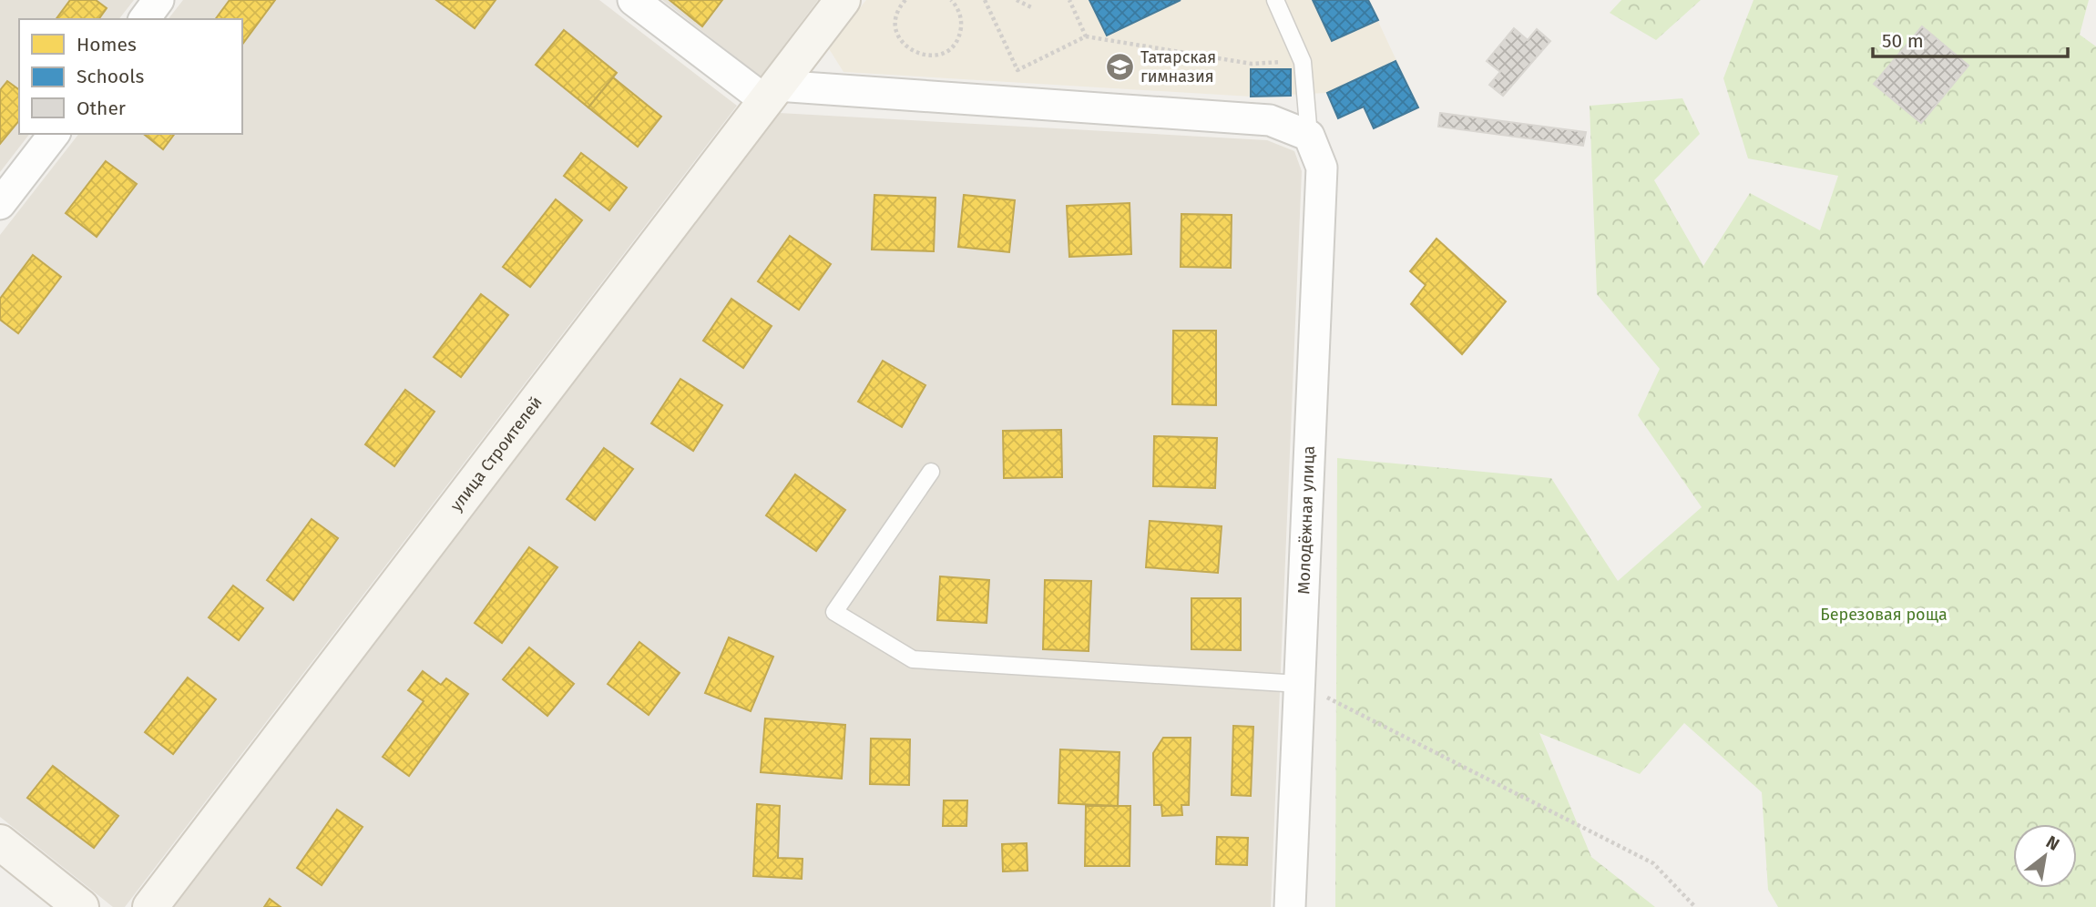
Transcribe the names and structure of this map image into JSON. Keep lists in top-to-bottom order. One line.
{"streets":{"street":["улица Строителей","Молодёжная улица"]},"parks":["Березовая роща"],"places":{"school or university":["Татарская гимназия"]},"legend":["Homes","Schools","Other"],"scale_bar":"50 m","north":"top right"}
